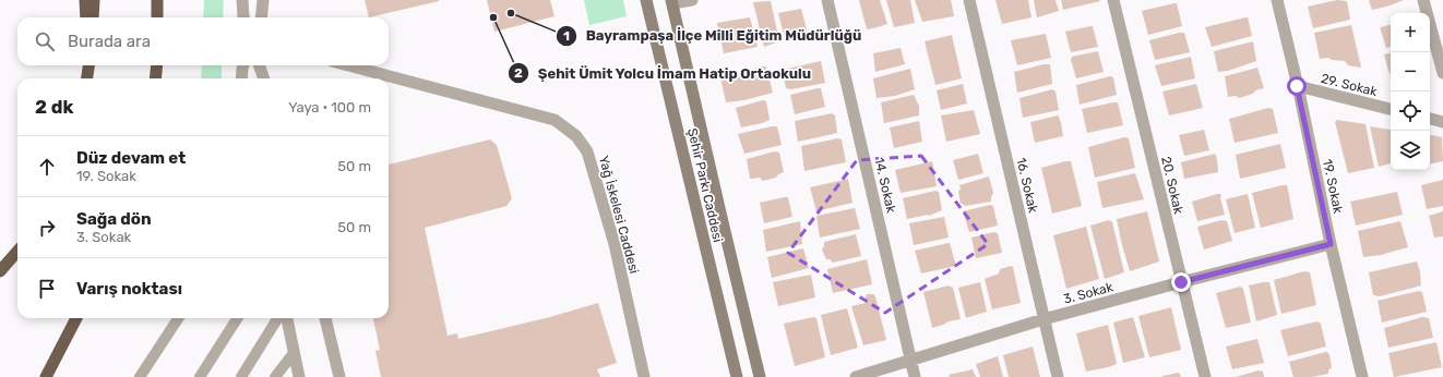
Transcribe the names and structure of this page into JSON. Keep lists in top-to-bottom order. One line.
{"streets":{"main road":["Şehir Parkı Caddesi"],"street":["29. Sokak","14. Sokak","16. Sokak","20. Sokak","19. Sokak","Yağ İskelesi Caddesi","3. Sokak"]},"crossings":[["29. Sokak","19. Sokak"],["14. Sokak","3. Sokak"],["16. Sokak","3. Sokak"],["20. Sokak","3. Sokak"],["19. Sokak","3. Sokak"]],"places":["Bayrampaşa İlçe Milli Eğitim Müdürlüğü","Şehit Ümit Yolcu İmam Hatip Ortaokulu"],"page":{"map_buttons":["+","−"],"search":"Burada ara","heading":["2 dk","Yaya · 100 m"],"list":[["Düz devam et","19. Sokak","50 m"],["Sağa dön","3. Sokak","50 m"],"Varış noktası"]}}
